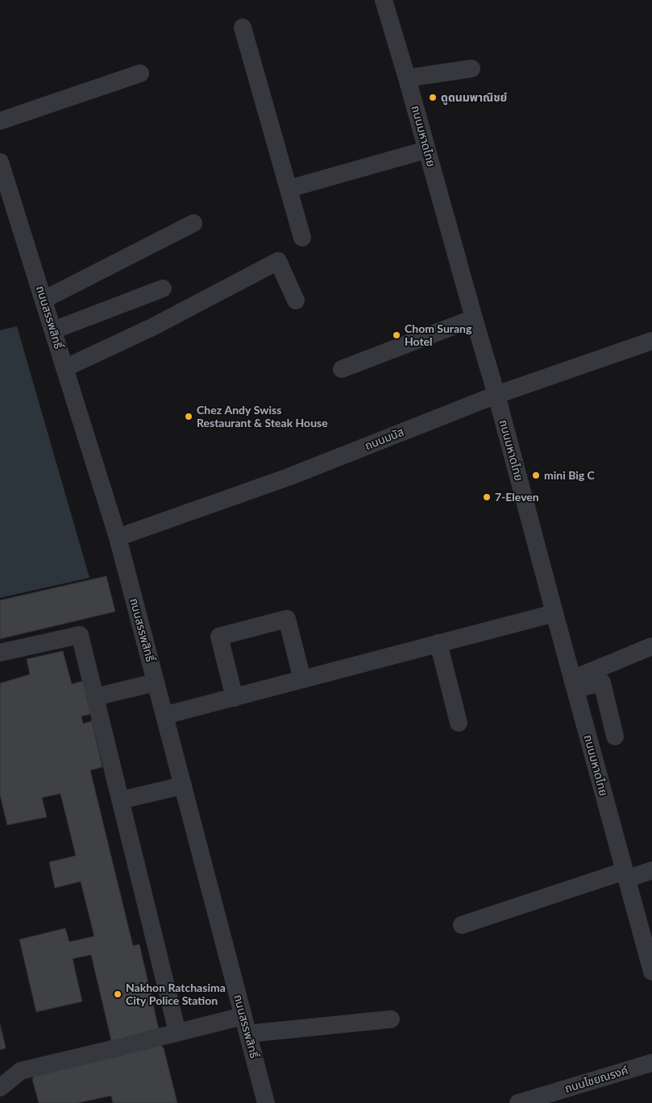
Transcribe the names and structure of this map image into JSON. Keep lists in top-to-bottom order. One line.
{"streets":{"street":["ถนนมหาดไทย","ถนนสรรพสิทธิ์","ถนนมนัส","ถนนไชยณรงค์"]},"crossings":[["ถนนมหาดไทย","ถนนมนัส"],["ถนนสรรพสิทธิ์","ถนนมนัส"]],"places":["ดูดนมพาณิชย์","Chom Surang Hotel","Chez Andy Swiss Restaurant & Steak House","mini Big C","7-Eleven","Nakhon Ratchasima City Police Station"]}
